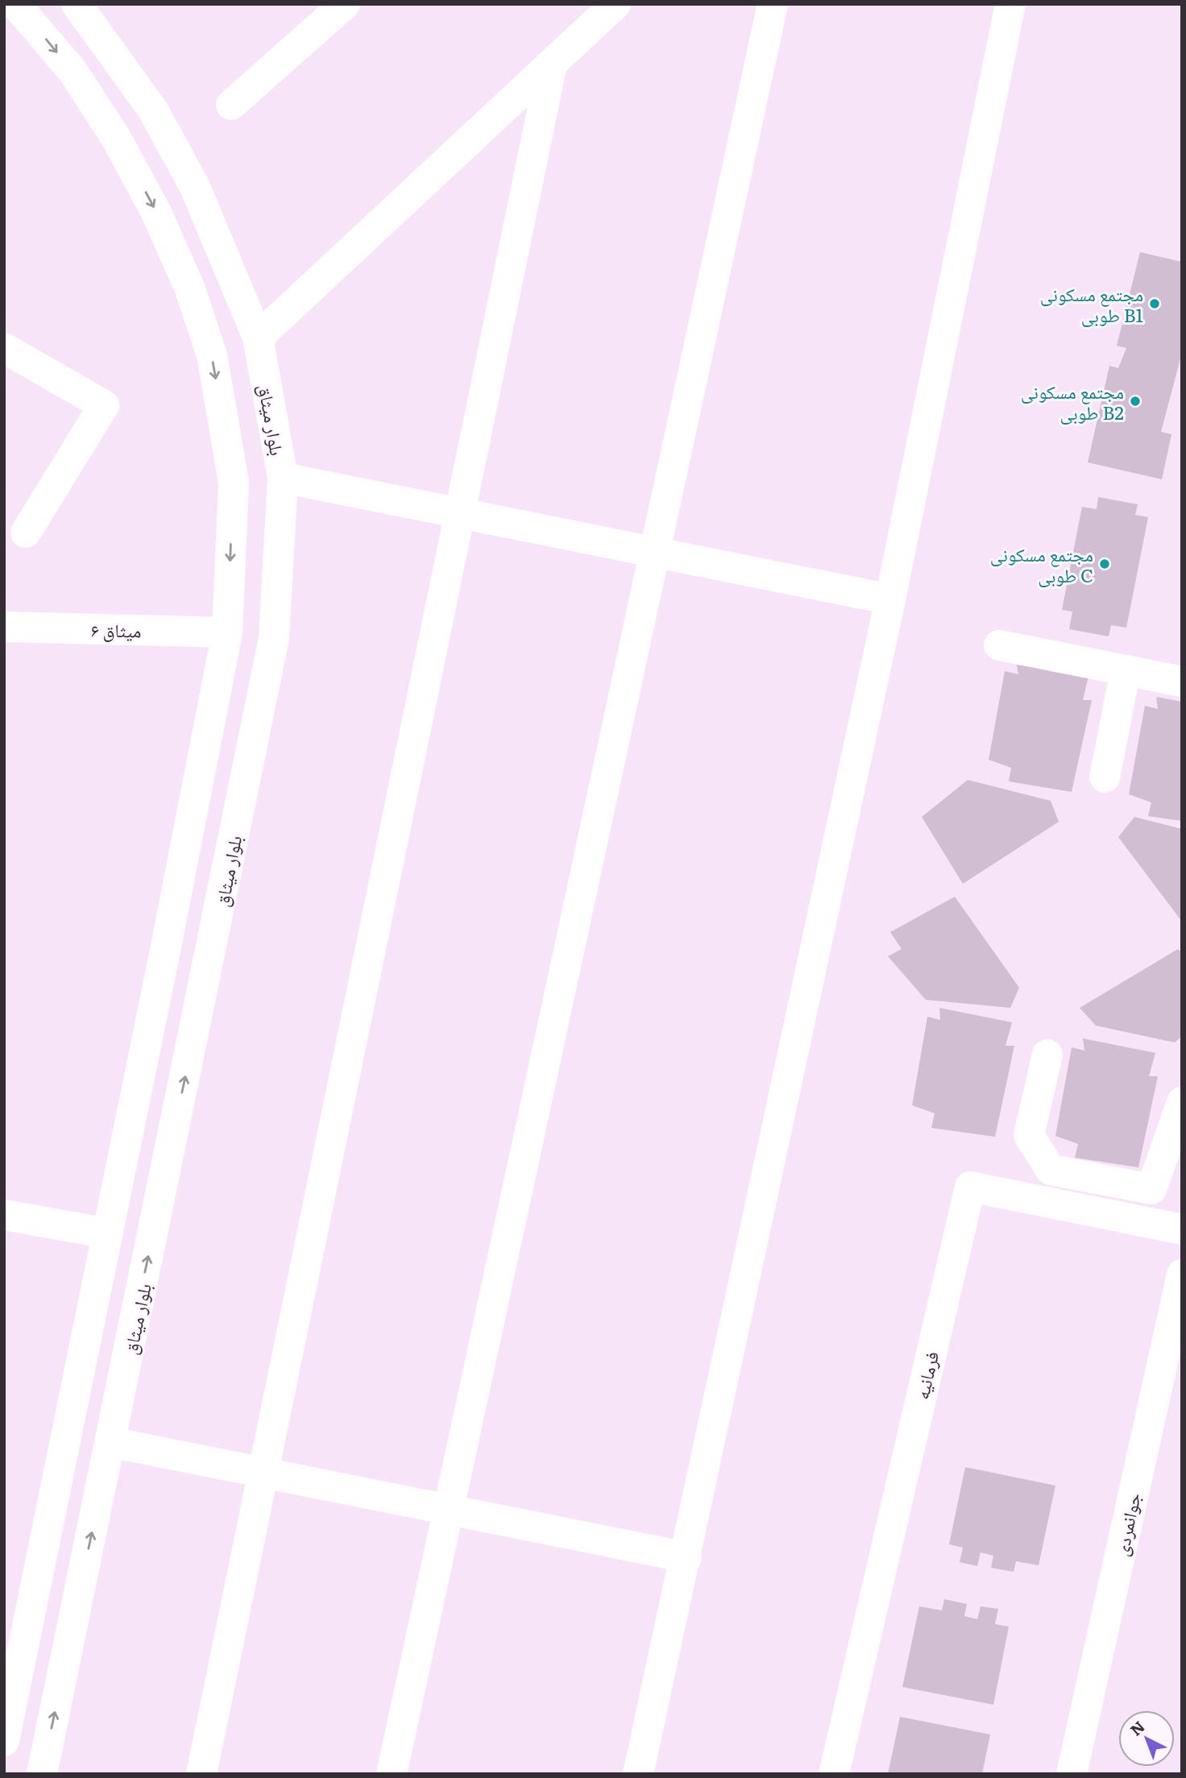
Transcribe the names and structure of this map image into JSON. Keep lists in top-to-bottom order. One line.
{"streets":{"street":["بلوار میثاق","میثاق ۶","فرمانیه","جوانمردی"]},"places":["مجتمع مسکونی طوبی B1","مجتمع مسکونی طوبی B2","مجتمع مسکونی طوبی C"],"north":"top left"}
